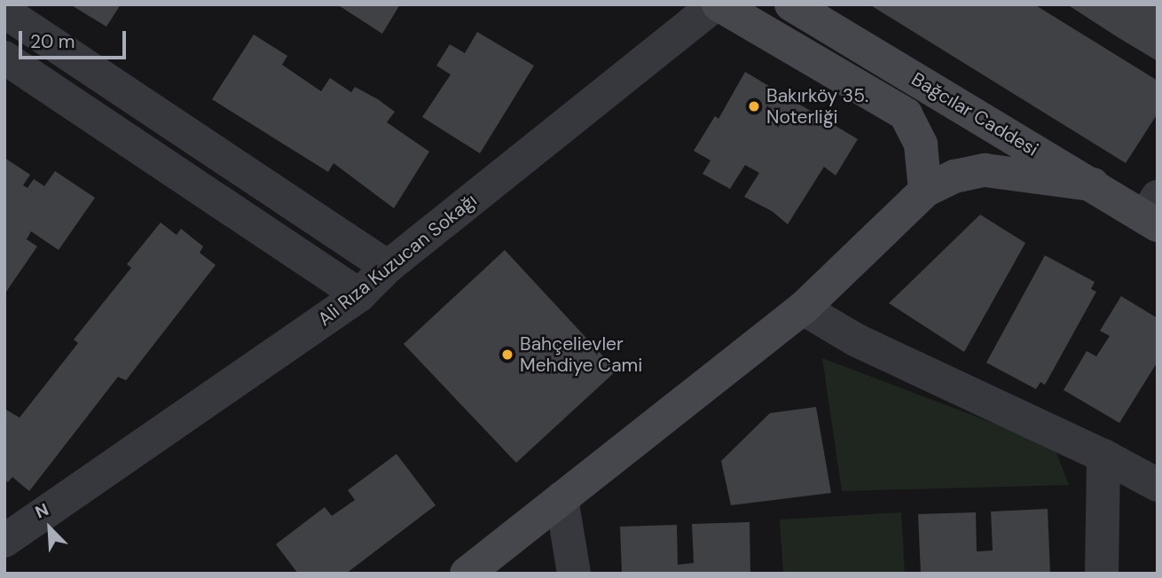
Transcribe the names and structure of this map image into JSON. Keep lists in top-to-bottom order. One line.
{"streets":{"main road":["Bağcılar Caddesi"],"street":["Ali Rıza Kuzucan Sokağı"]},"places":["Bakırköy 35. Noterliği","Bahçelievler Mehdiye Cami"],"scale_bar":"20 m","north":"top left"}
